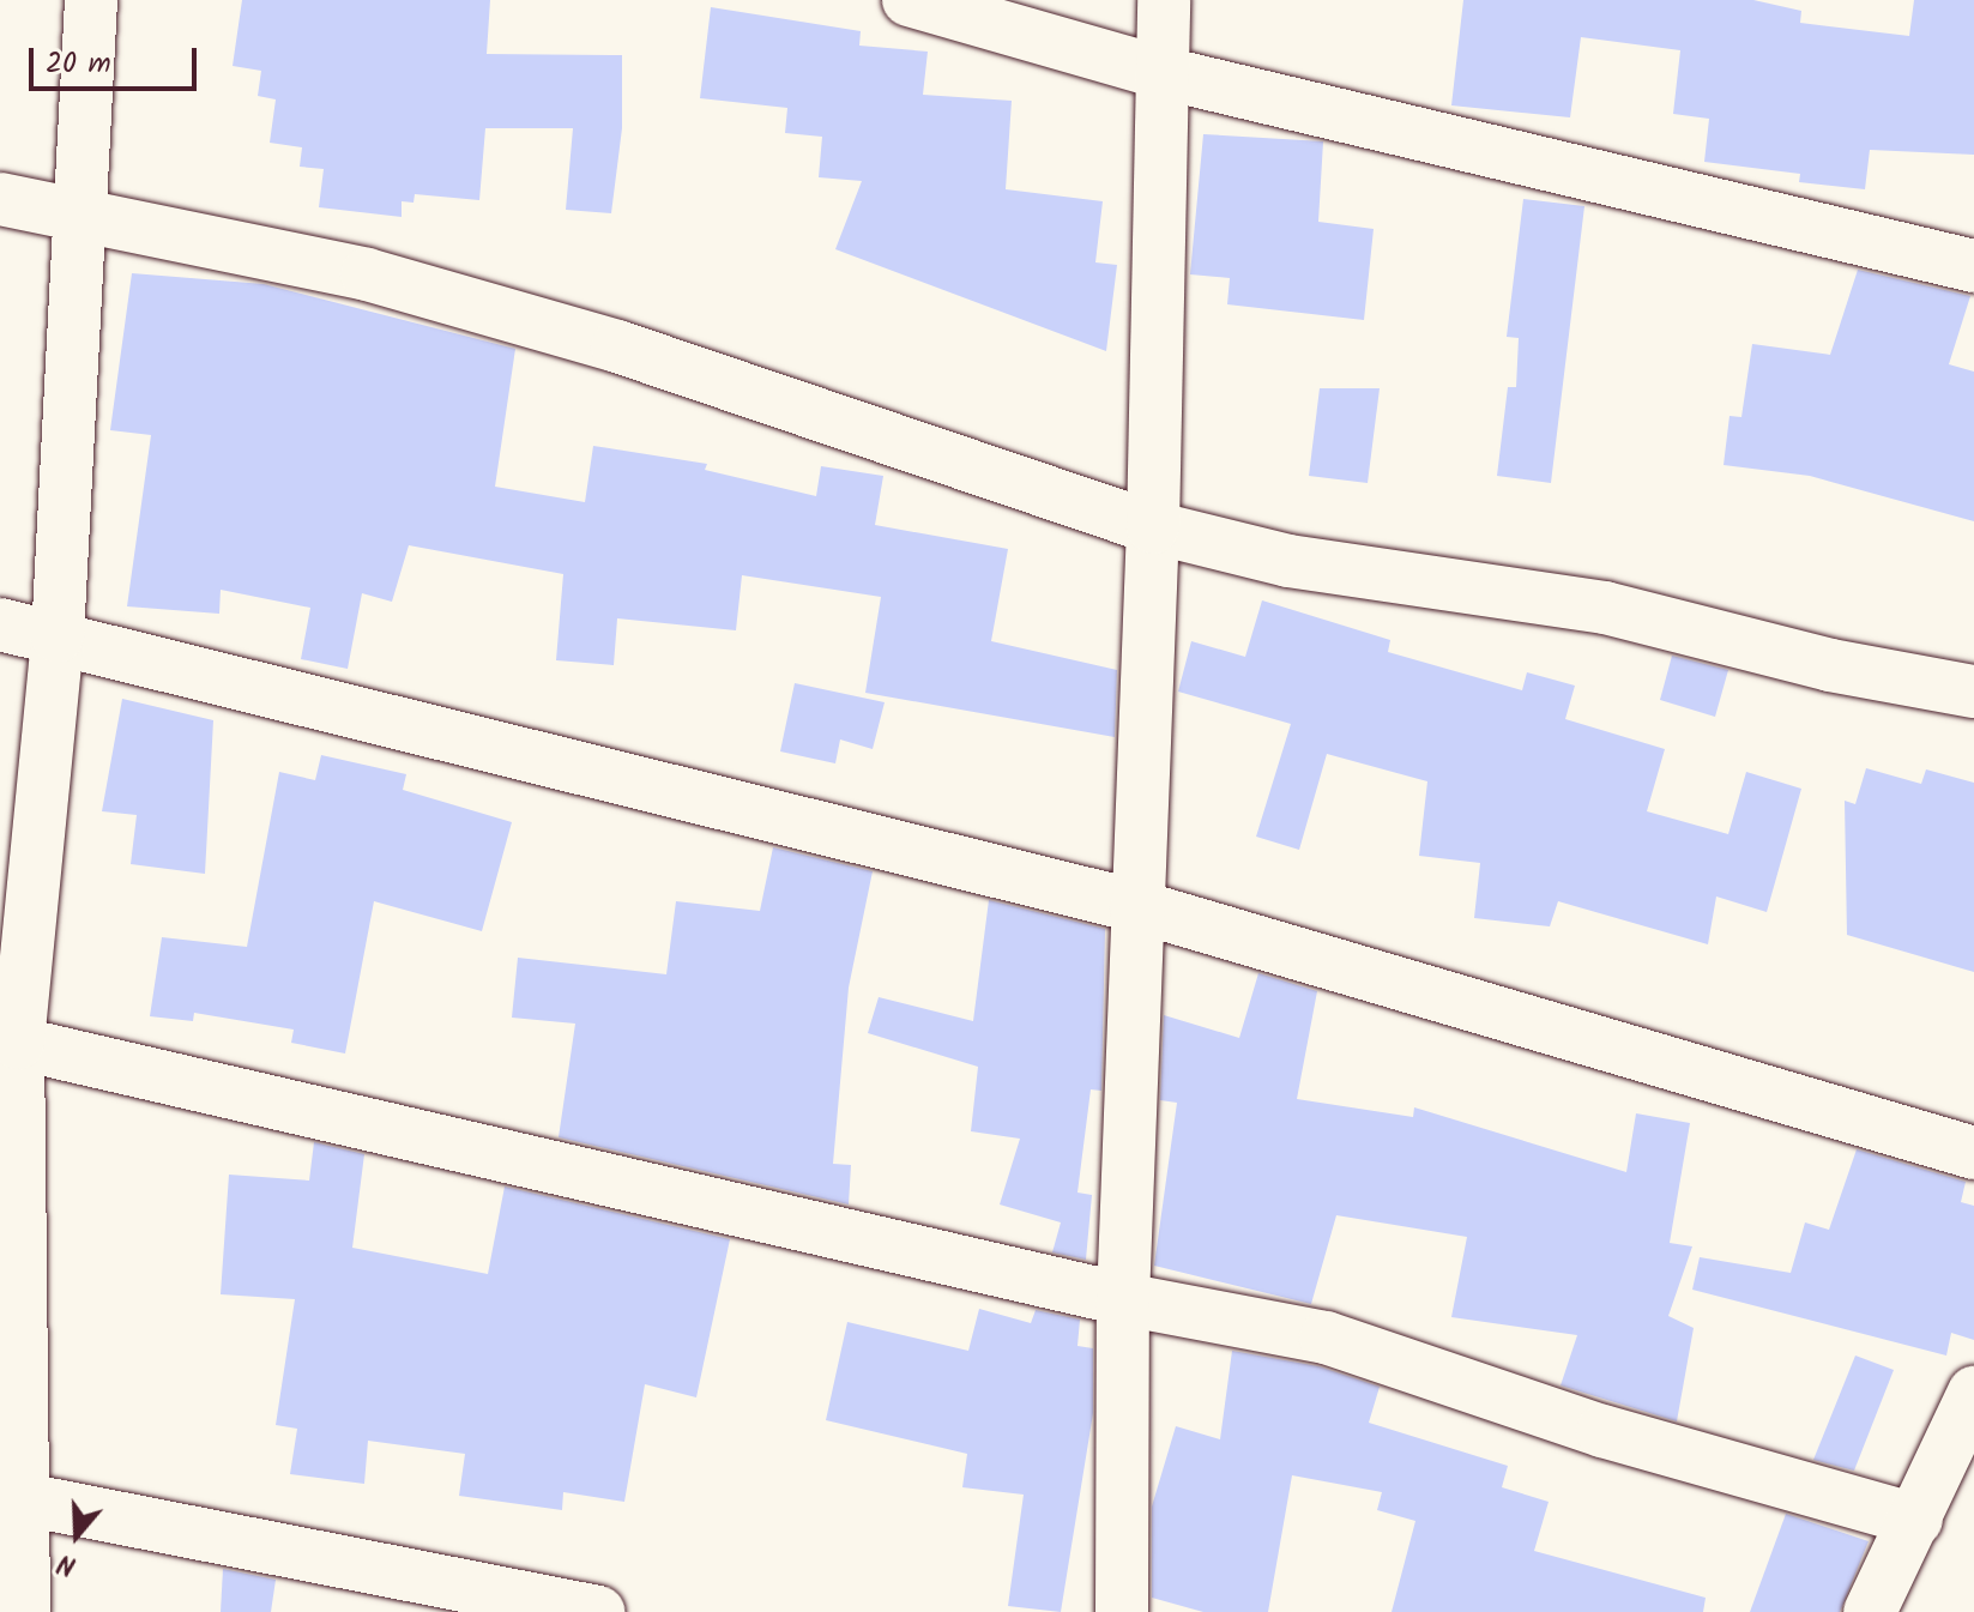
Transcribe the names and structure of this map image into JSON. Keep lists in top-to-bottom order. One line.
{"scale_bar":"20 m","north":"bottom"}
